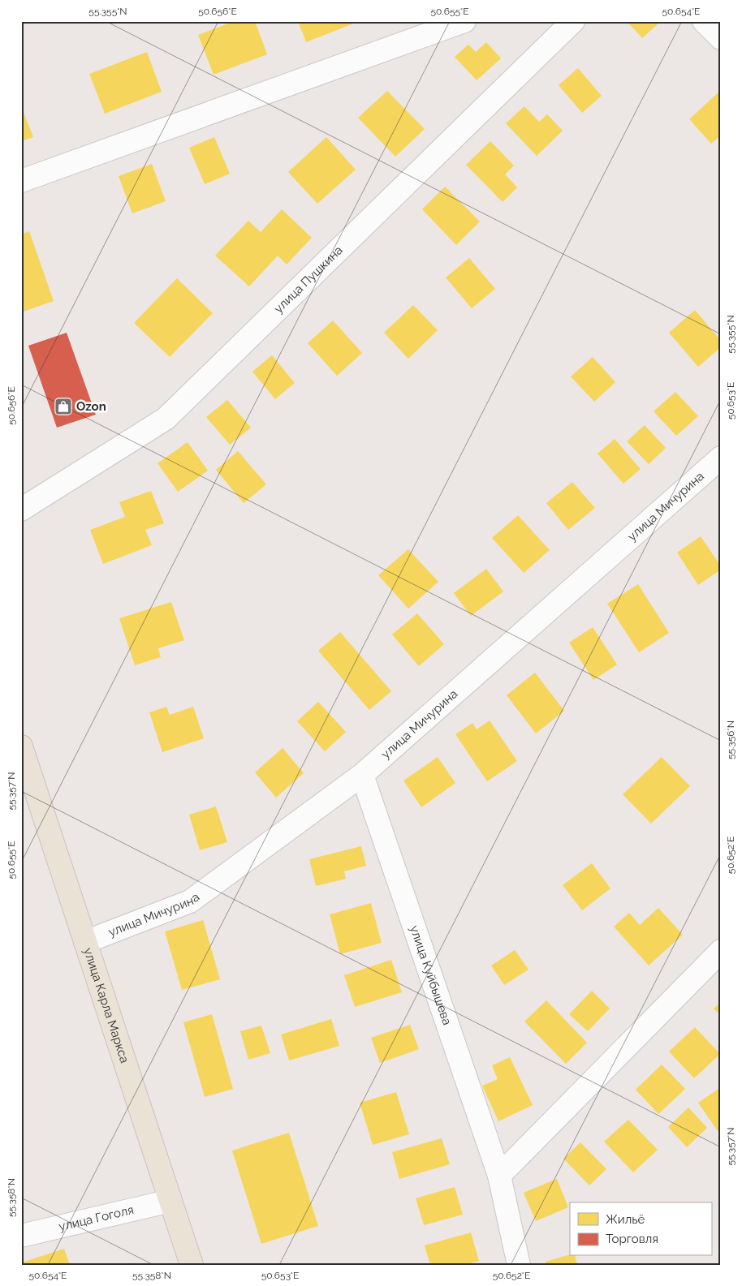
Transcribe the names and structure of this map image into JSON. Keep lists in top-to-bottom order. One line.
{"streets":{"main road":["улица Карла Маркса"],"street":["улица Пушкина","улица Мичурина","улица Куйбышева","улица Гоголя"]},"crossings":[["улица Мичурина","улица Куйбышева"],["улица Мичурина","улица Карла Маркса"],["улица Карла Маркса","улица Гоголя"]],"places":{"shop":["Ozon"]},"legend":["Жильё","Торговля"],"coordinates":["55.355°N","50.656°E","50.655°E","50.654°E","50.653°E","55.356°N","55.357°N","50.652°E","55.358°N"]}
